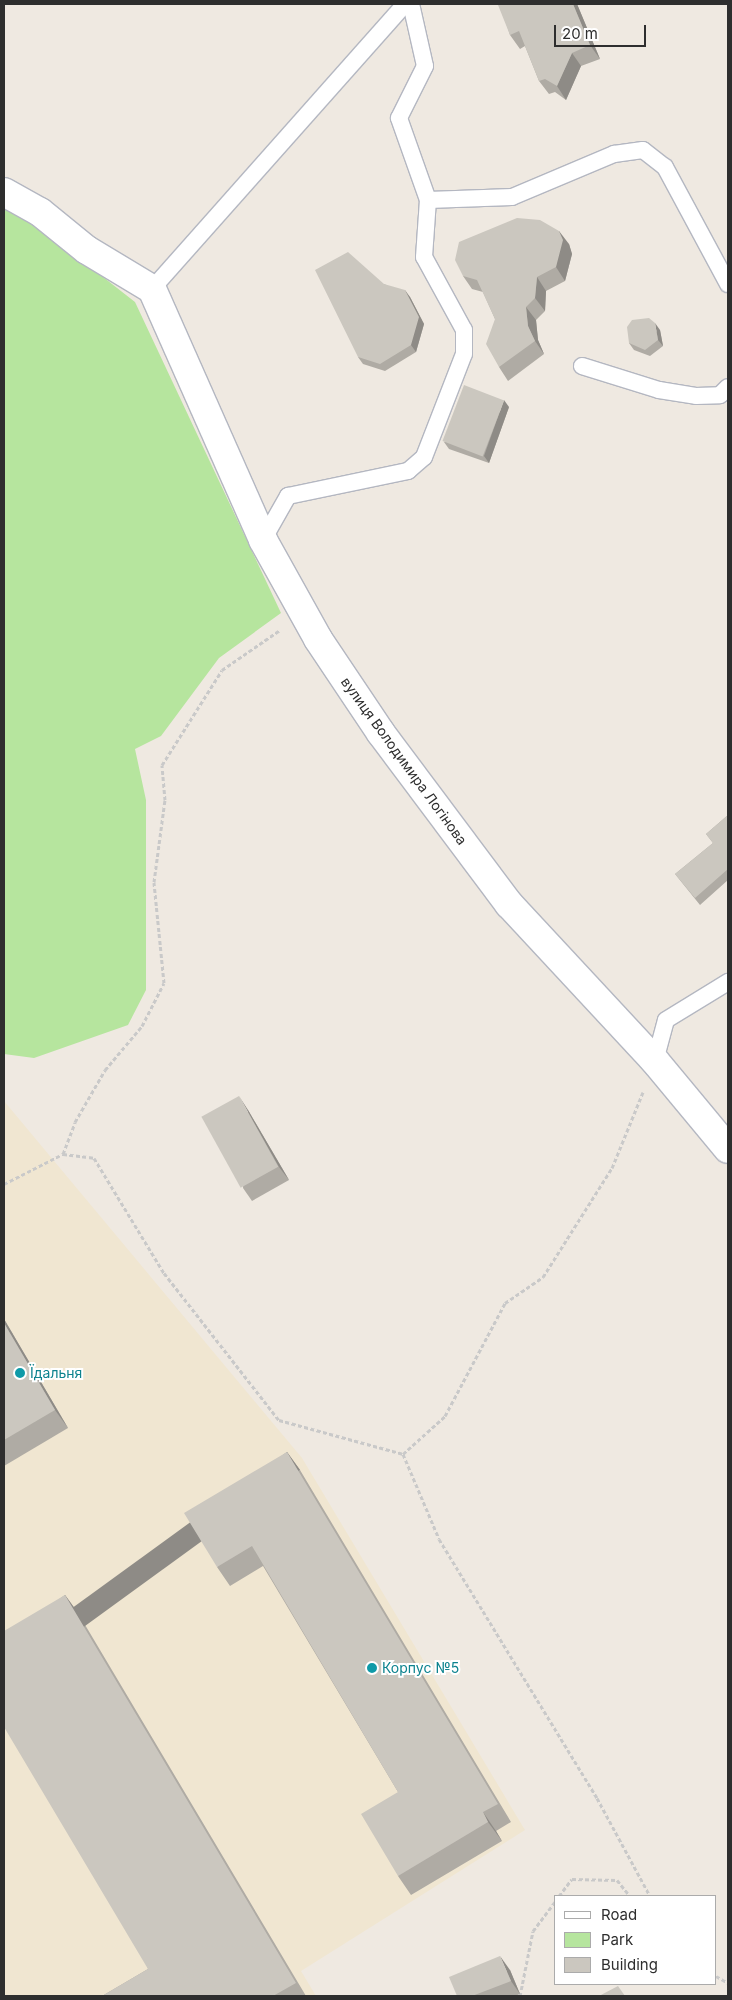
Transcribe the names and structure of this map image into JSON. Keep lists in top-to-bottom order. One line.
{"streets":{"street":["вулиця Володимира Логінова"]},"places":["Їдальня","Корпус №5"],"legend":["Road","Park","Building"],"scale_bar":"20 m"}
